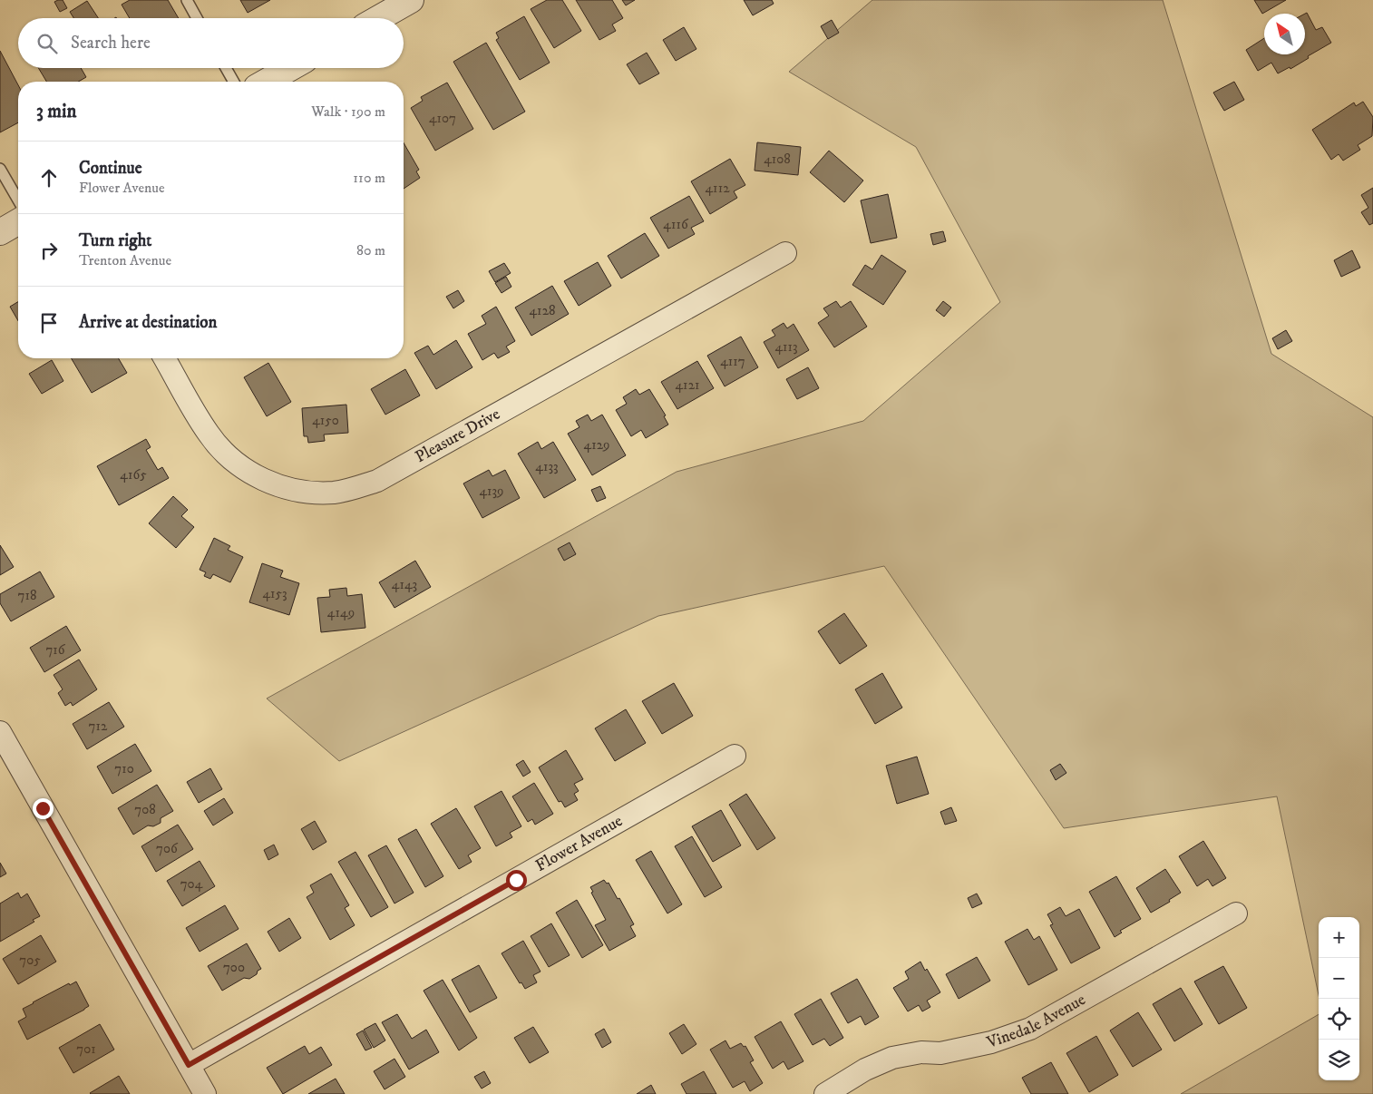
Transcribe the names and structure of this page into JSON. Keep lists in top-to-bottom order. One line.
{"streets":{"street":["Pleasure Drive","Flower Avenue","Vinedale Avenue"]},"house_numbers":["4107","4108","4112","4116","4128","4113","4117","4121","4150","4129","4133","4165","4139","4143","4153","718","4149","716","712","710","708","706","704","705","700","701"],"north":"top left","page":{"search":"Search here","heading":["3 min","Walk · 190 m"],"list":[["Continue","Flower Avenue","110 m"],["Turn right","Trenton Avenue","80 m"],"Arrive at destination"],"map_buttons":["+","−"]}}
